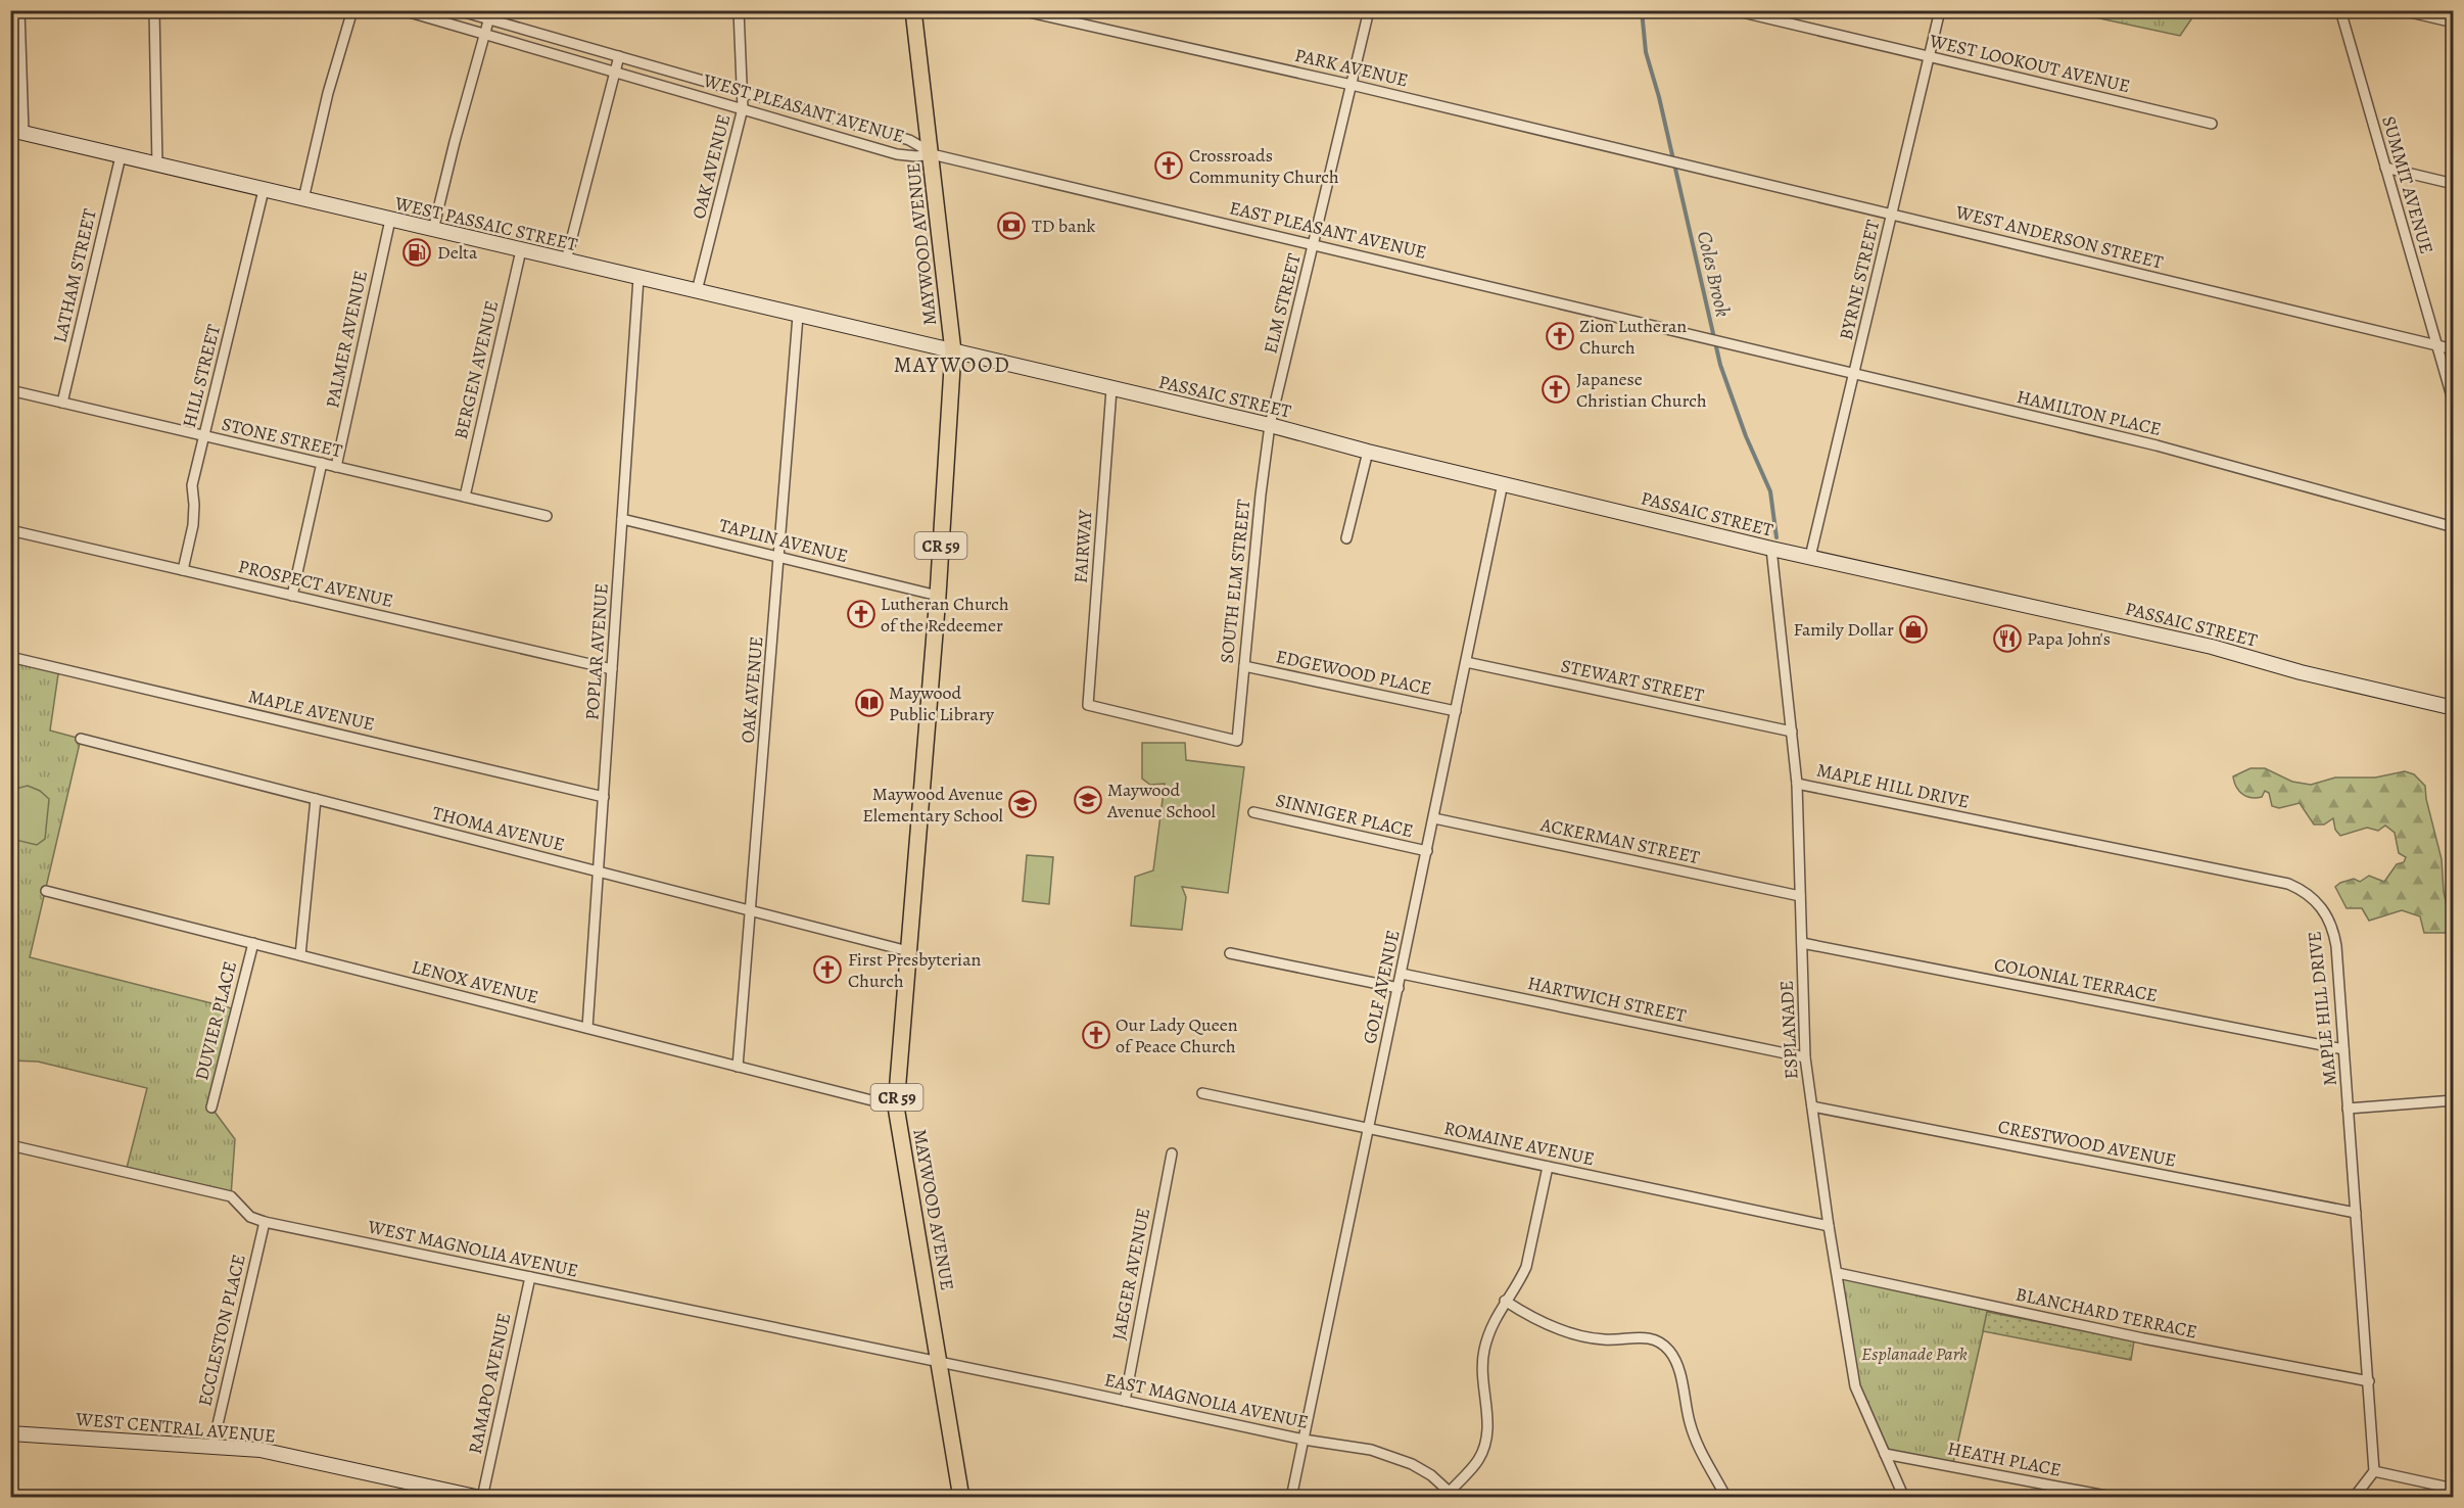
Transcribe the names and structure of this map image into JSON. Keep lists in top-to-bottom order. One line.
{"streets":{"main road":["WEST PASSAIC STREET","MAYWOOD AVENUE","PASSAIC STREET","CR 59","WEST CENTRAL AVENUE"],"street":["WEST LOOKOUT AVENUE","PARK AVENUE","WEST PLEASANT AVENUE","OAK AVENUE","SUMMIT AVENUE","EAST PLEASANT AVENUE","WEST ANDERSON STREET","LATHAM STREET","BYRNE STREET","ELM STREET","PALMER AVENUE","BERGEN AVENUE","HILL STREET","HAMILTON PLACE","STONE STREET","TAPLIN AVENUE","FAIRWAY","SOUTH ELM STREET","PROSPECT AVENUE","POPLAR AVENUE","EDGEWOOD PLACE","STEWART STREET","MAPLE AVENUE","MAPLE HILL DRIVE","SINNIGER PLACE","THOMA AVENUE","ACKERMAN STREET","COLONIAL TERRACE","LENOX AVENUE","GOLF AVENUE","HARTWICH STREET","DUVIER PLACE","ESPLANADE","ROMAINE AVENUE","CRESTWOOD AVENUE","WEST MAGNOLIA AVENUE","JAEGER AVENUE","BLANCHARD TERRACE","ECCLESTON PLACE","RAMAPO AVENUE","EAST MAGNOLIA AVENUE","HEATH PLACE"]},"crossings":[["WEST LOOKOUT AVENUE","BYRNE STREET"],["PARK AVENUE","WEST ANDERSON STREET"],["PARK AVENUE","ELM STREET"],["WEST PLEASANT AVENUE","OAK AVENUE"],["WEST PLEASANT AVENUE","EAST PLEASANT AVENUE"],["WEST PLEASANT AVENUE","MAYWOOD AVENUE"],["OAK AVENUE","WEST PASSAIC STREET"],["OAK AVENUE","TAPLIN AVENUE"],["OAK AVENUE","THOMA AVENUE"],["OAK AVENUE","LENOX AVENUE"],["SUMMIT AVENUE","WEST ANDERSON STREET"],["WEST PASSAIC STREET","MAYWOOD AVENUE"],["WEST PASSAIC STREET","LATHAM STREET"],["WEST PASSAIC STREET","PALMER AVENUE"],["WEST PASSAIC STREET","BERGEN AVENUE"],["WEST PASSAIC STREET","HILL STREET"],["WEST PASSAIC STREET","PASSAIC STREET"],["WEST PASSAIC STREET","POPLAR AVENUE"],["EAST PLEASANT AVENUE","MAYWOOD AVENUE"],["EAST PLEASANT AVENUE","ELM STREET"],["EAST PLEASANT AVENUE","HAMILTON PLACE"],["WEST ANDERSON STREET","BYRNE STREET"],["MAYWOOD AVENUE","PASSAIC STREET"],["MAYWOOD AVENUE","TAPLIN AVENUE"],["MAYWOOD AVENUE","THOMA AVENUE"],["MAYWOOD AVENUE","LENOX AVENUE"],["MAYWOOD AVENUE","WEST MAGNOLIA AVENUE"],["MAYWOOD AVENUE","EAST MAGNOLIA AVENUE"],["LATHAM STREET","STONE STREET"],["BYRNE STREET","PASSAIC STREET"],["BYRNE STREET","HAMILTON PLACE"],["ELM STREET","PASSAIC STREET"],["ELM STREET","SOUTH ELM STREET"],["PALMER AVENUE","STONE STREET"],["BERGEN AVENUE","STONE STREET"],["HILL STREET","STONE STREET"],["HILL STREET","PROSPECT AVENUE"],["PASSAIC STREET","FAIRWAY"],["PASSAIC STREET","SOUTH ELM STREET"],["PASSAIC STREET","GOLF AVENUE"],["PASSAIC STREET","ESPLANADE"],["TAPLIN AVENUE","POPLAR AVENUE"],["FAIRWAY","SOUTH ELM STREET"],["SOUTH ELM STREET","EDGEWOOD PLACE"],["PROSPECT AVENUE","POPLAR AVENUE"],["POPLAR AVENUE","MAPLE AVENUE"],["POPLAR AVENUE","THOMA AVENUE"],["POPLAR AVENUE","LENOX AVENUE"],["EDGEWOOD PLACE","GOLF AVENUE"],["STEWART STREET","GOLF AVENUE"],["STEWART STREET","ESPLANADE"],["MAPLE HILL DRIVE","COLONIAL TERRACE"],["MAPLE HILL DRIVE","ESPLANADE"],["MAPLE HILL DRIVE","CRESTWOOD AVENUE"],["MAPLE HILL DRIVE","BLANCHARD TERRACE"],["SINNIGER PLACE","GOLF AVENUE"],["ACKERMAN STREET","GOLF AVENUE"],["ACKERMAN STREET","ESPLANADE"],["COLONIAL TERRACE","ESPLANADE"],["LENOX AVENUE","DUVIER PLACE"],["GOLF AVENUE","HARTWICH STREET"],["GOLF AVENUE","ROMAINE AVENUE"],["GOLF AVENUE","EAST MAGNOLIA AVENUE"],["HARTWICH STREET","ESPLANADE"],["ESPLANADE","ROMAINE AVENUE"],["ESPLANADE","CRESTWOOD AVENUE"],["ESPLANADE","BLANCHARD TERRACE"],["ESPLANADE","HEATH PLACE"],["WEST MAGNOLIA AVENUE","ECCLESTON PLACE"],["WEST MAGNOLIA AVENUE","RAMAPO AVENUE"],["WEST MAGNOLIA AVENUE","EAST MAGNOLIA AVENUE"],["JAEGER AVENUE","EAST MAGNOLIA AVENUE"],["ECCLESTON PLACE","WEST CENTRAL AVENUE"],["RAMAPO AVENUE","WEST CENTRAL AVENUE"]],"districts":["MAYWOOD"],"water":["Coles Brook"],"parks":["Esplanade Park"],"places":{"church":["Crossroads Community Church","Zion Lutheran Church","Japanese Christian Church","Lutheran Church of the Redeemer","First Presbyterian Church","Our Lady Queen of Peace Church"],"bank":["TD bank"],"fuel station":["Delta"],"shop":["Family Dollar"],"restaurant":["Papa John's"],"library":["Maywood Public Library"],"school or university":["Maywood Avenue School","Maywood Avenue Elementary School"]}}
